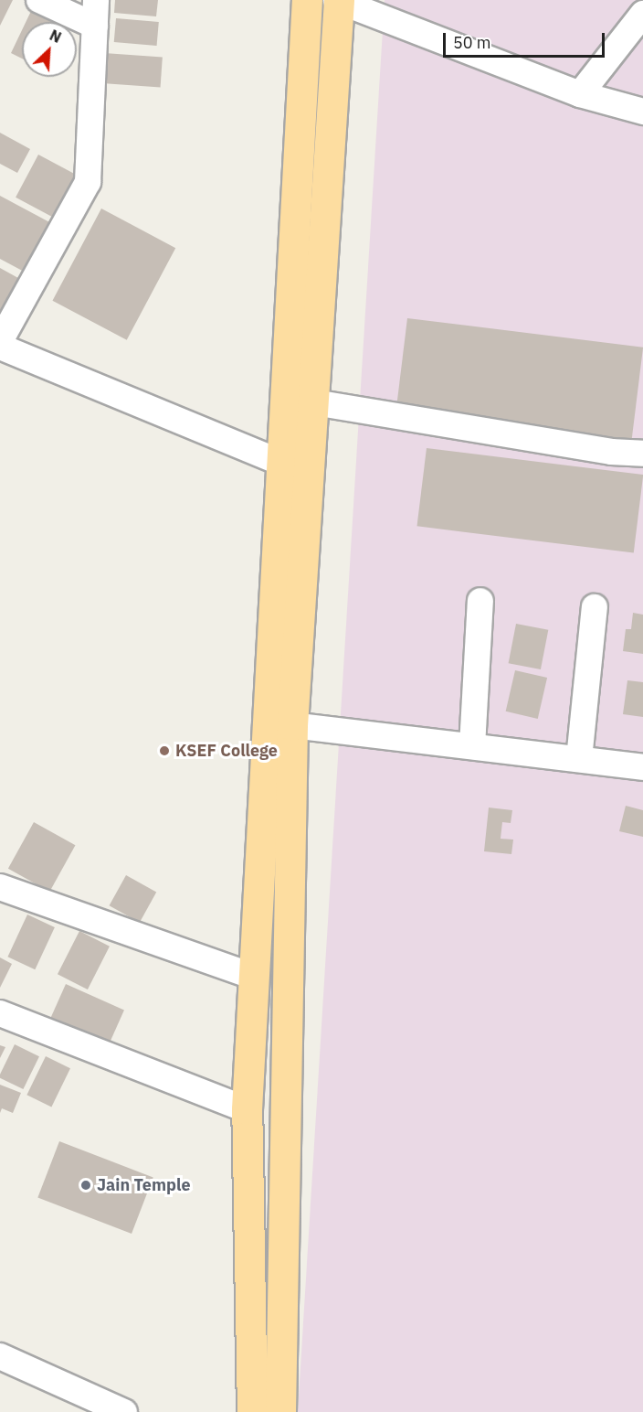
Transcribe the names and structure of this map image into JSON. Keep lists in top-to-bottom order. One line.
{"places":["KSEF College","Jain Temple"],"scale_bar":"50 m","north":"top right"}
